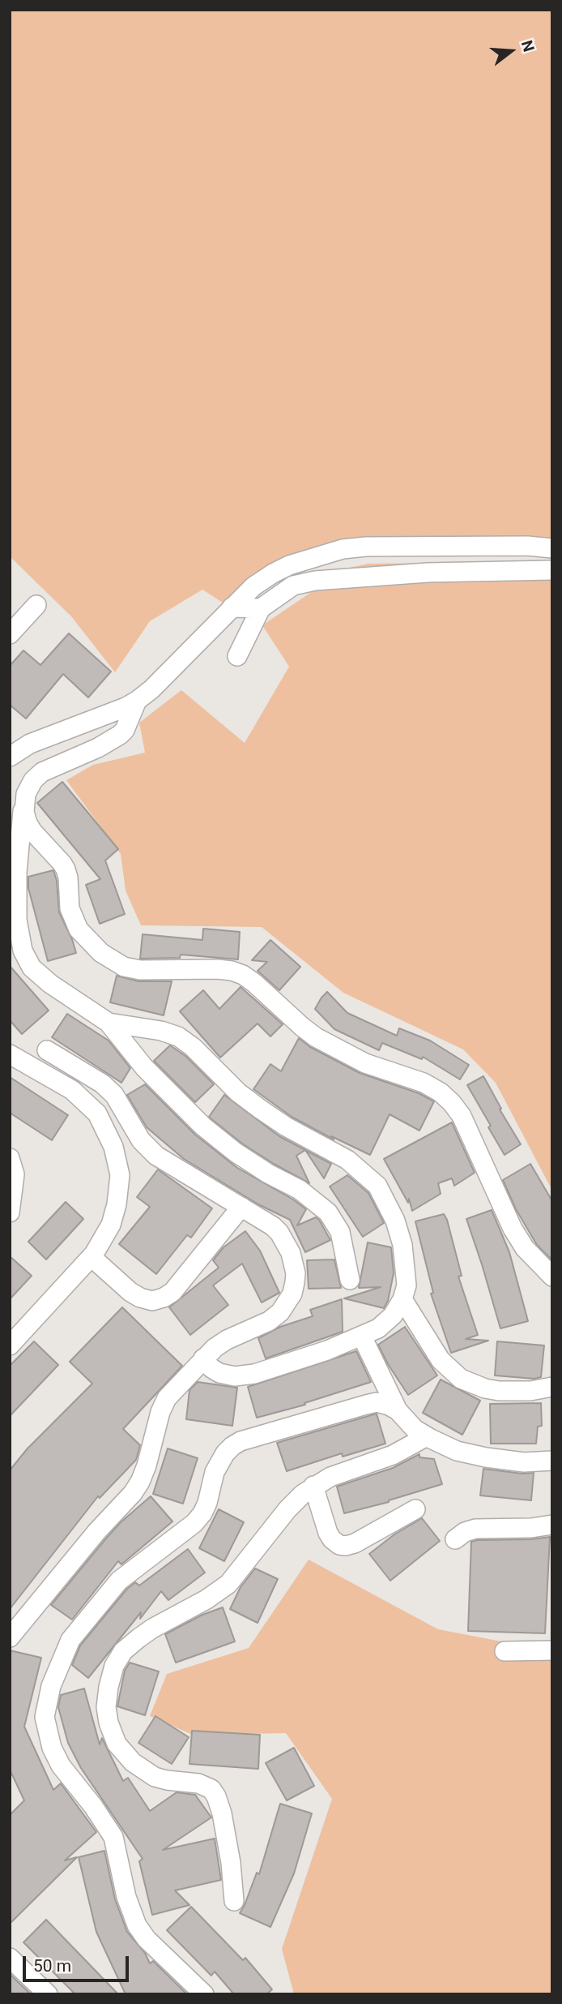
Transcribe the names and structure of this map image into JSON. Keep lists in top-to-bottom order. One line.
{"scale_bar":"50 m","north":"right"}
